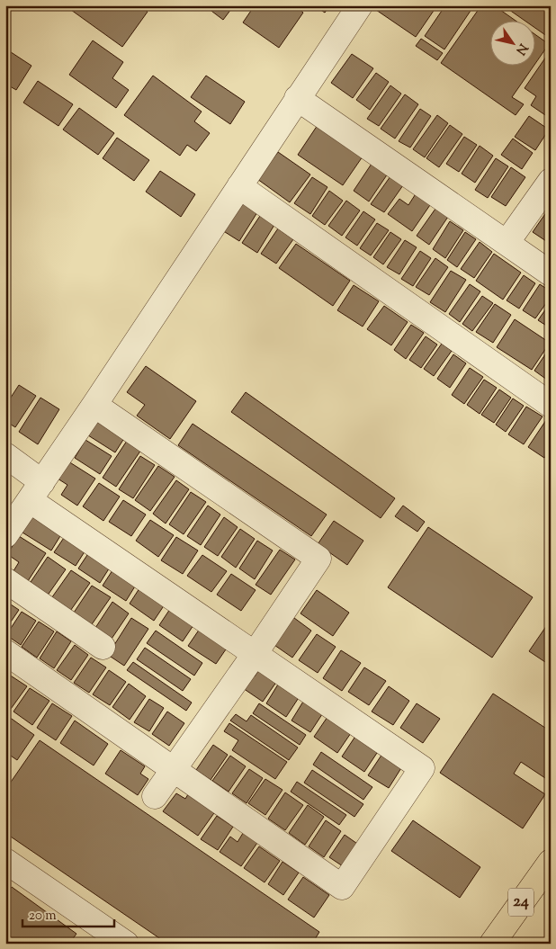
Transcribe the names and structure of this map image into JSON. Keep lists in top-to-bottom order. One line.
{"streets":{"main road":["24"]},"scale_bar":"20 m","north":"bottom right"}
